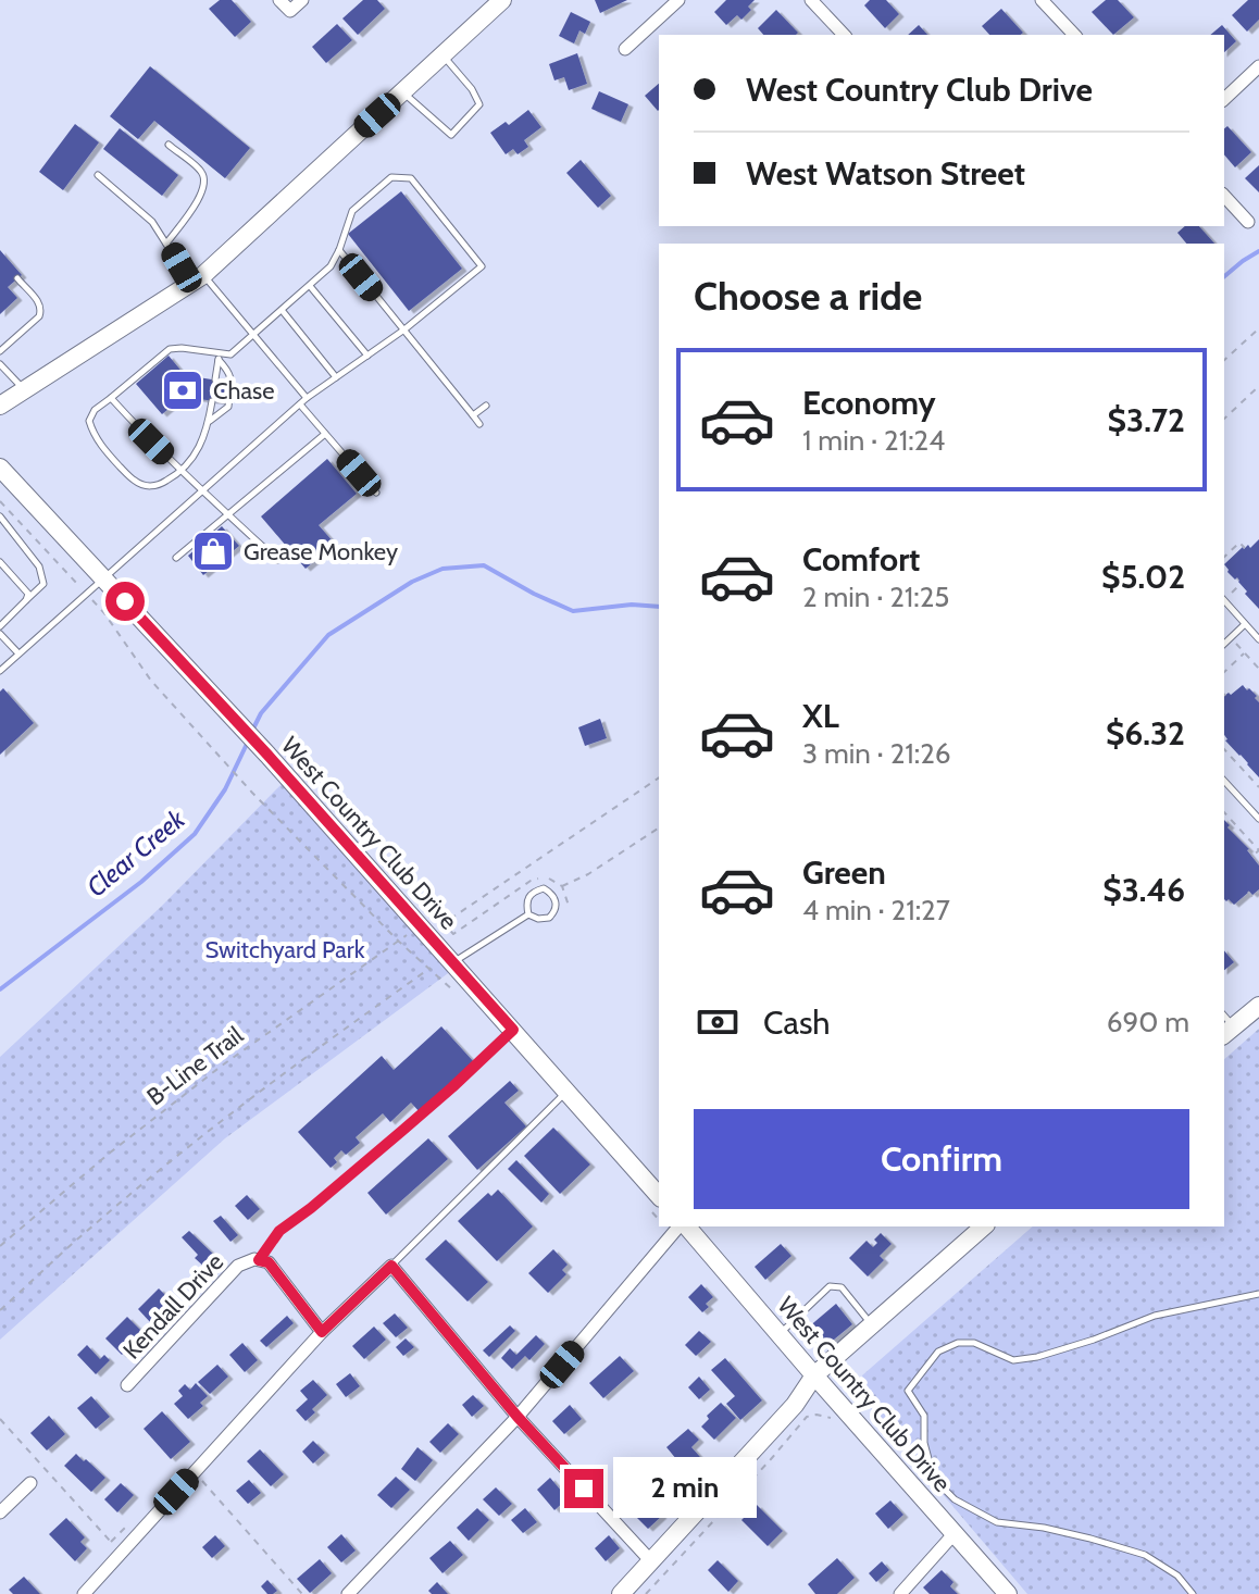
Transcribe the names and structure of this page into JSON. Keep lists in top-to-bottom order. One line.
{"streets":{"main road":["West Country Club Drive"],"street":["Kendall Drive"],"path":["B-Line Trail"]},"crossings":[["West Country Club Drive","B-Line Trail"]],"water":["Clear Creek"],"parks":["Switchyard Park"],"places":{"bank":["Chase"],"shop":["Grease Monkey"]},"page":{"banner":["West Country Club Drive","West Watson Street"],"heading":"Choose a ride","list":[{"name":"Economy","note":"1 min · 21:24","value":"$3.72"},{"name":"Comfort","note":"2 min · 21:25","value":"$5.02"},{"name":"XL","note":"3 min · 21:26","value":"$6.32"},{"name":"Green","note":"4 min · 21:27","value":"$3.46"}],"pay":["Cash","690 m"],"buttons":"Confirm","bubble":"2 min"}}
